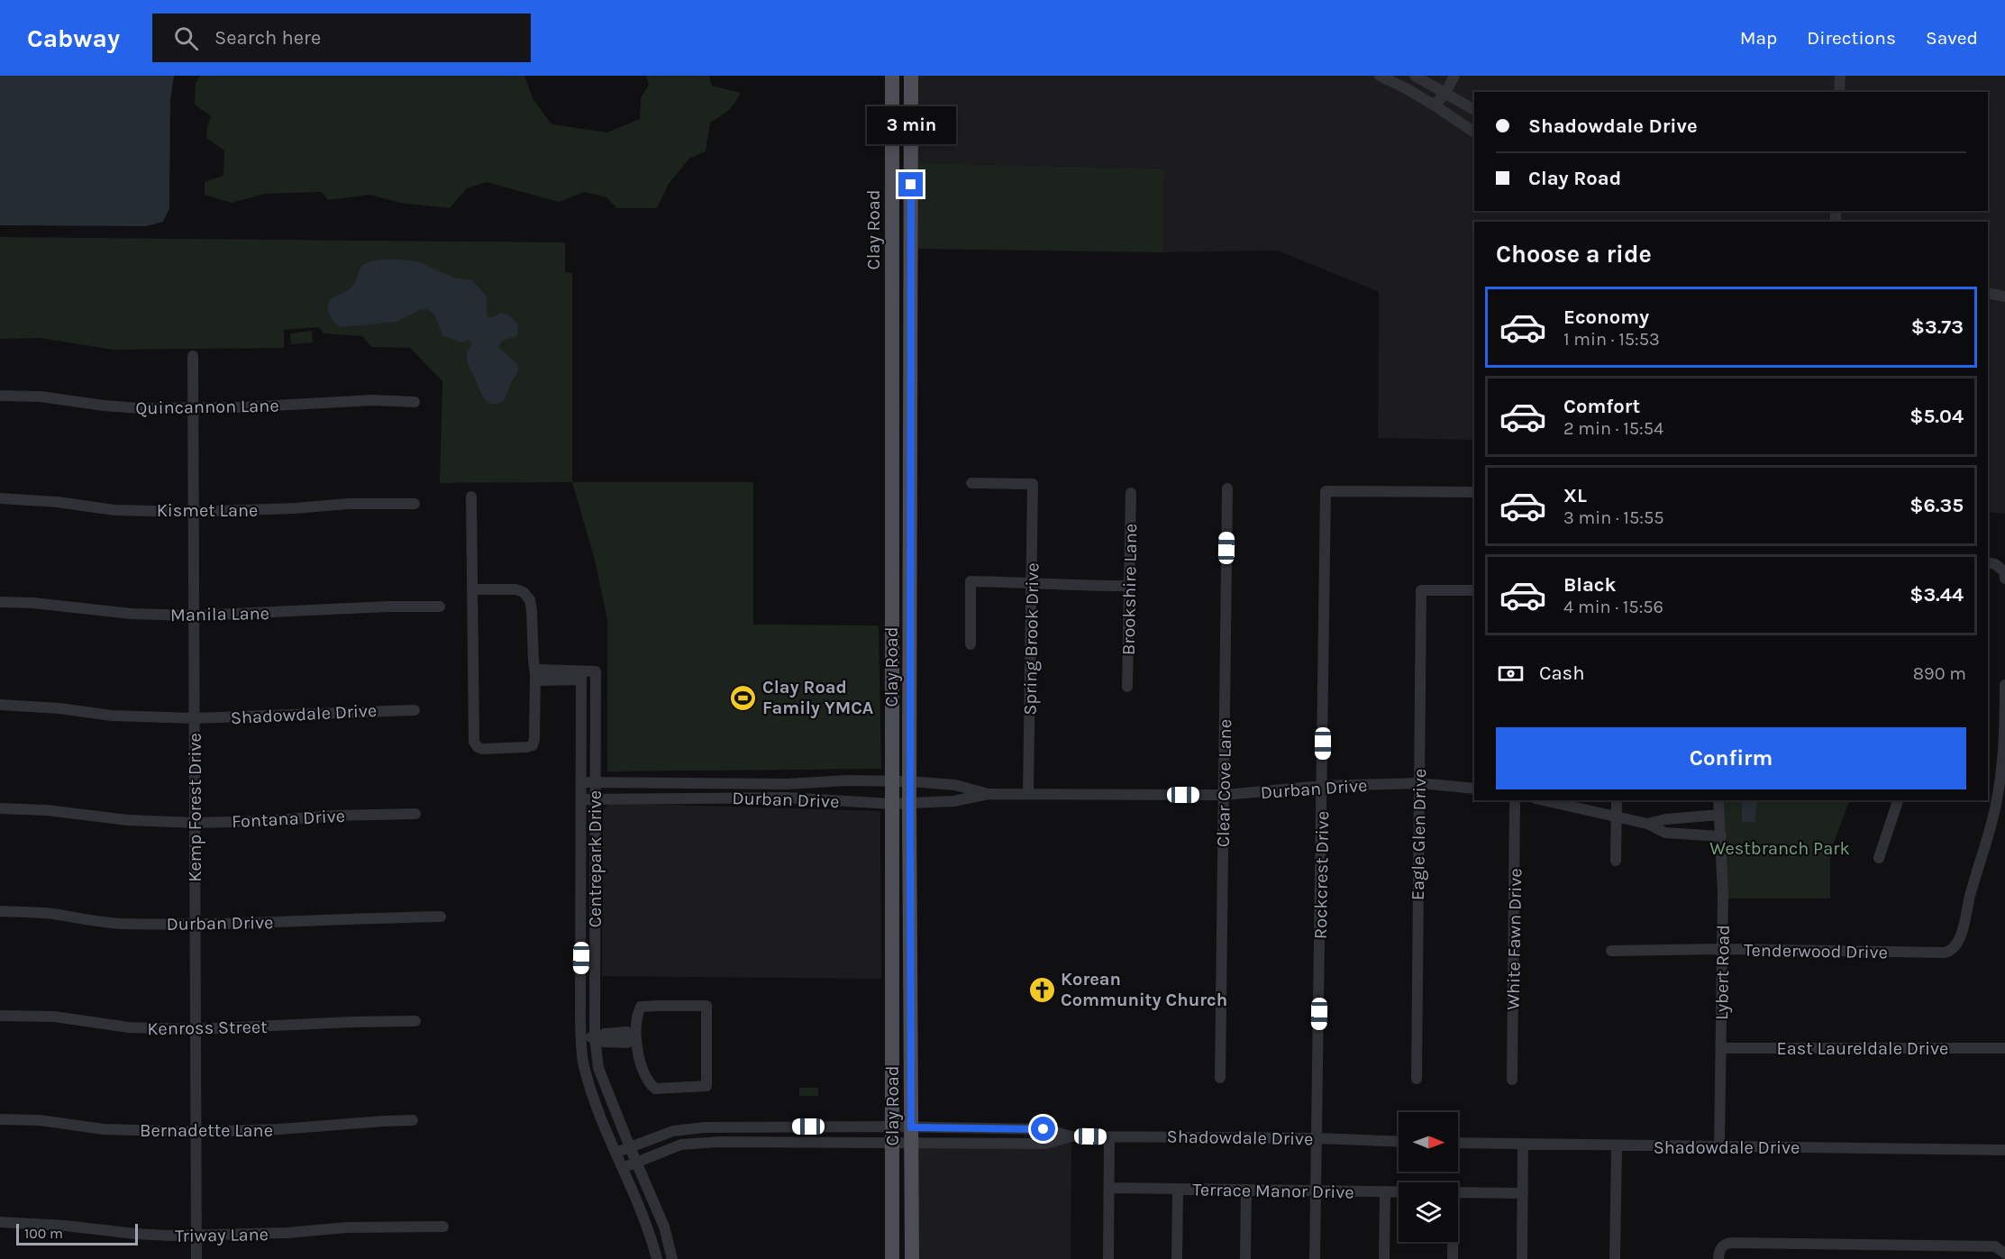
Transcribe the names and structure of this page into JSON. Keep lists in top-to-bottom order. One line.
{"streets":{"main road":["Clay Road"],"street":["Quincannon Lane","Kismet Lane","Brookshire Lane","Manila Lane","Spring Brook Drive","Shadowdale Drive","Clear Cove Lane","Durban Drive","Kemp Forest Drive","Fontana Drive","Eagle Glen Drive","Centrepark Drive","Rockcrest Drive","White Fawn Drive","Tenderwood Drive","Lybert Road","Kenross Street","East Laureldale Drive","Bernadette Lane","Terrace Manor Drive","Triway Lane"]},"crossings":[["Clay Road","Shadowdale Drive"],["Clay Road","Durban Drive"],["Quincannon Lane","Kemp Forest Drive"],["Kismet Lane","Kemp Forest Drive"],["Manila Lane","Kemp Forest Drive"],["Spring Brook Drive","Durban Drive"],["Shadowdale Drive","Kemp Forest Drive"],["Shadowdale Drive","Centrepark Drive"],["Shadowdale Drive","Rockcrest Drive"],["Shadowdale Drive","Lybert Road"],["Clear Cove Lane","Durban Drive"],["Durban Drive","Kemp Forest Drive"],["Durban Drive","Eagle Glen Drive"],["Durban Drive","Centrepark Drive"],["Durban Drive","Rockcrest Drive"],["Kemp Forest Drive","Fontana Drive"],["Kemp Forest Drive","Kenross Street"],["Kemp Forest Drive","Bernadette Lane"],["Kemp Forest Drive","Triway Lane"],["Rockcrest Drive","Terrace Manor Drive"],["Tenderwood Drive","Lybert Road"],["Lybert Road","East Laureldale Drive"]],"parks":["Westbranch Park"],"places":{"sports":["Clay Road Family YMCA"],"church":["Korean Community Church"]},"scale_bar":"100 m","north":"right","page":{"header":"Cabway","search":"Search here","nav":["Map","Directions","Saved"],"banner":["Shadowdale Drive","Clay Road"],"bubble":"3 min","heading":"Choose a ride","list":[{"name":"Economy","note":"1 min · 15:53","value":"$3.73"},{"name":"Comfort","note":"2 min · 15:54","value":"$5.04"},{"name":"XL","note":"3 min · 15:55","value":"$6.35"},{"name":"Black","note":"4 min · 15:56","value":"$3.44"}],"pay":["Cash","890 m"],"buttons":"Confirm","scale":"100 m"}}
